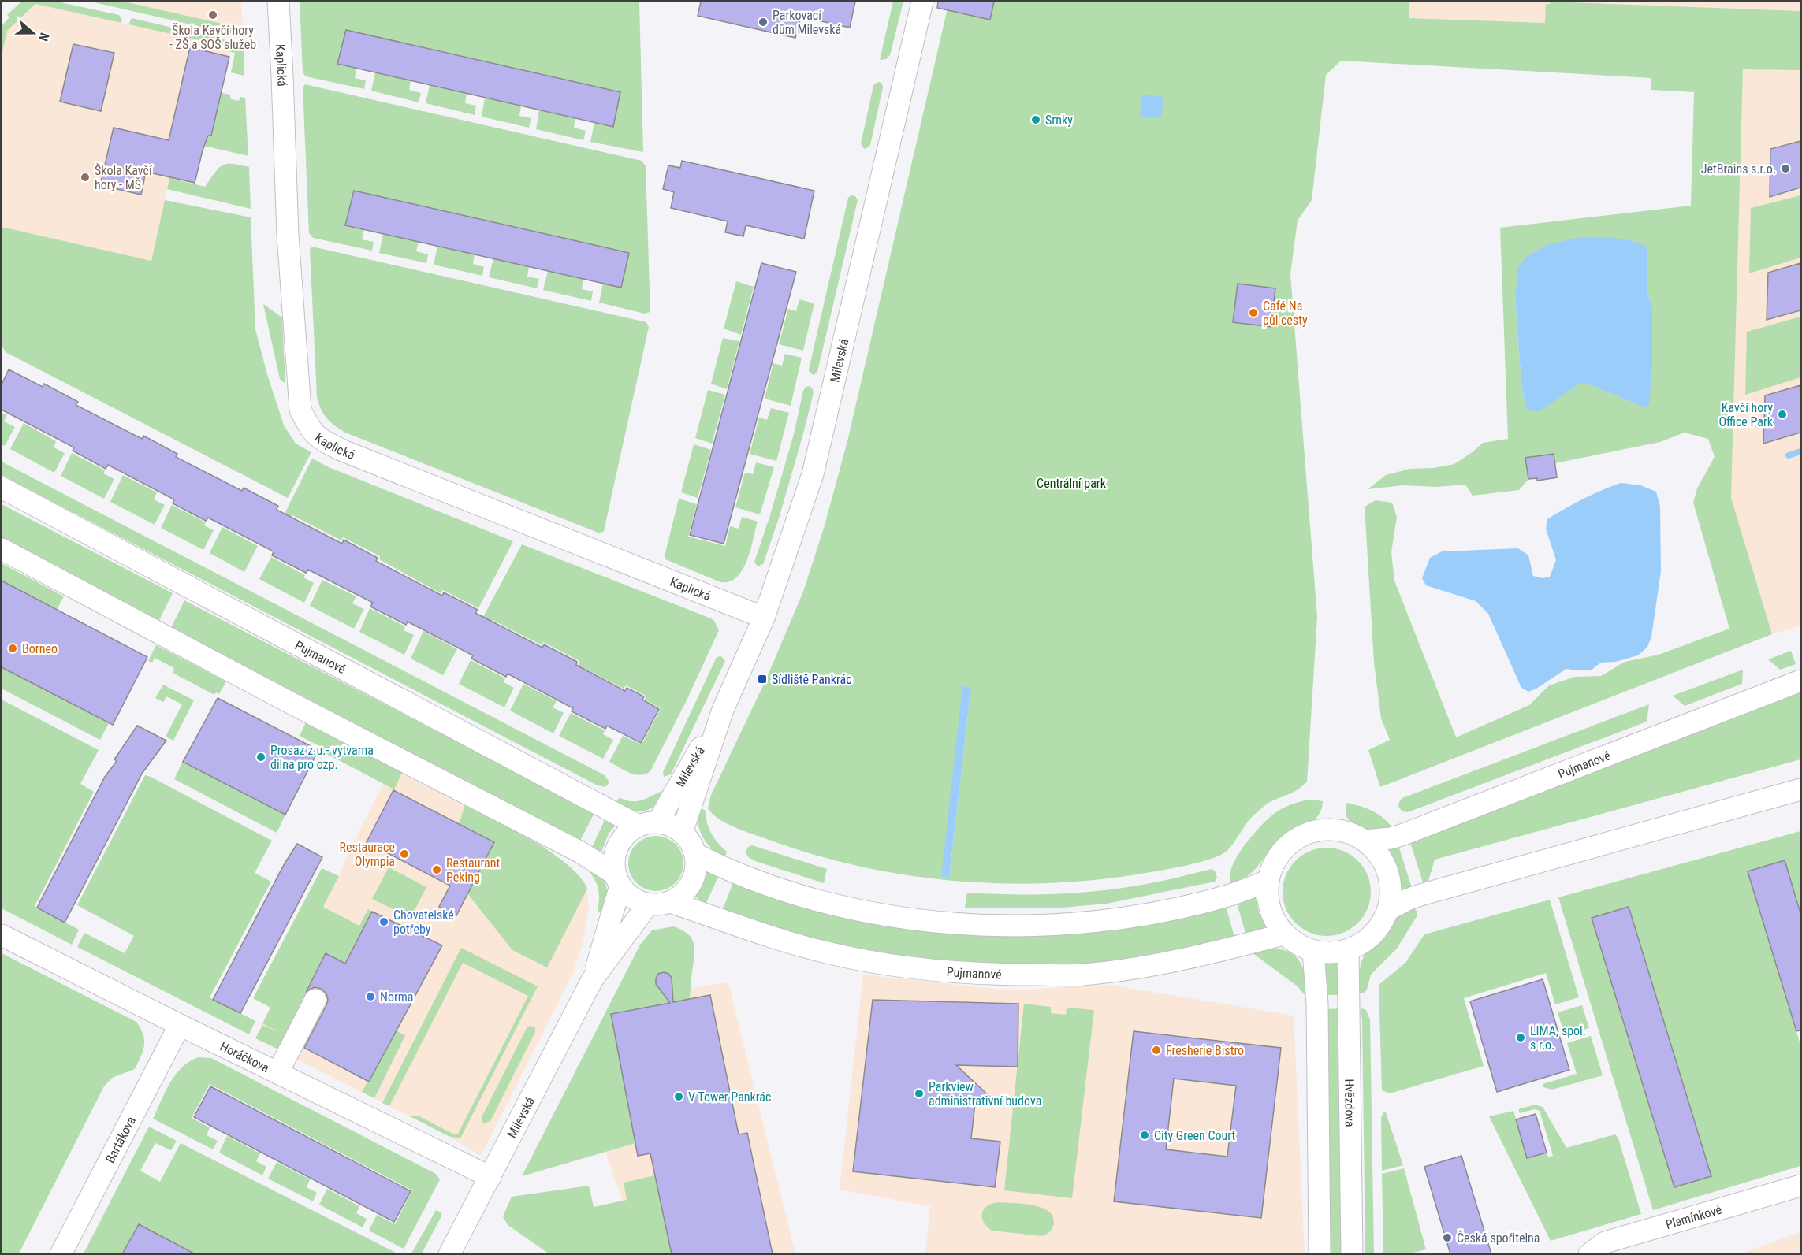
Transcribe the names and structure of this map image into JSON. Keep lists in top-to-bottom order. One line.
{"streets":{"street":["Kaplická","Milevská","Pujmanové","Horáčkova","Hvězdova","Bartákova","Plamínkové"]},"crossings":[["Kaplická","Milevská"],["Milevská","Pujmanové"],["Milevská","Horáčkova"],["Pujmanové","Hvězdova"],["Horáčkova","Bartákova"]],"parks":["Centrální park"],"places":{"other":["Škola Kavčí hory - ZŠ a SOŠ služeb","Parkovací dům Milevská","Srnky","JetBrains s.r.o.","Škola Kavčí hory - MŠ","Café Na půl cesty","Kavčí hory Office Park","Borneo","Prosaz z.u.- vytvarna dilna pro ozp.","Restaurace Olympia","Restaurant Peking","Chovatelské potřeby","Norma","LIMA, spol. s r.o.","Fresherie Bistro","Parkview administrativní budova","V Tower Pankrác","City Green Court","Česká spořitelna"],"transit":["Sídliště Pankrác"]},"north":"right"}
